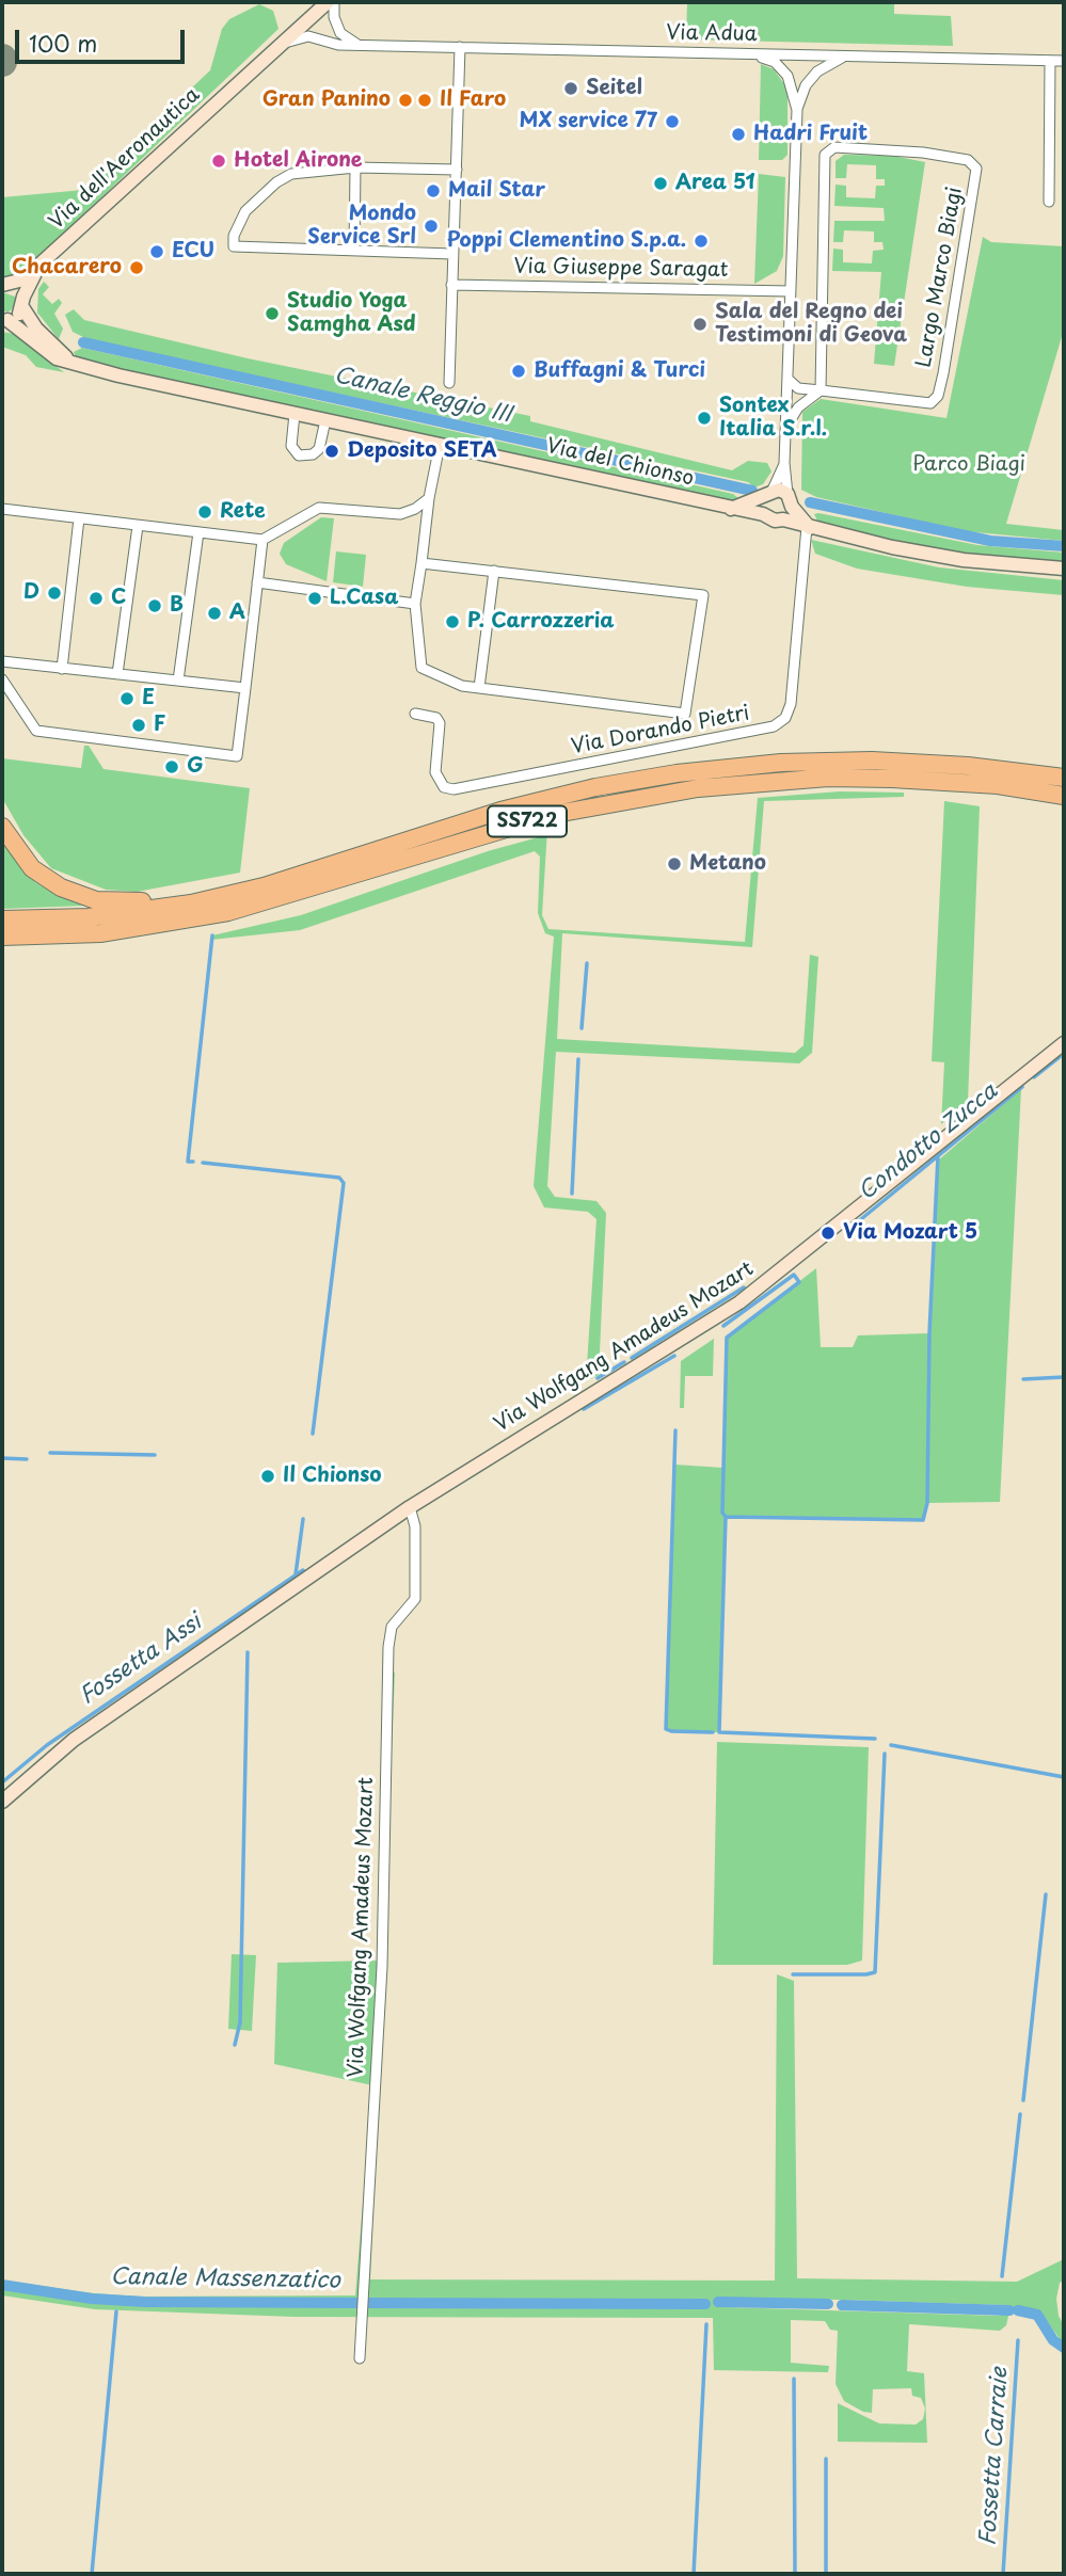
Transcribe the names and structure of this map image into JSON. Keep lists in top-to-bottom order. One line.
{"streets":{"highway":["SS722"],"main road":["Via dell'Aeronautica","Via del Chionso","Via Wolfgang Amadeus Mozart"],"street":["Via Adua","Via Giuseppe Saragat","Largo Marco Biagi","Via Dorando Pietri"]},"crossings":[["Via Adua","Via dell'Aeronautica"],["Via dell'Aeronautica","Via del Chionso"],["Via del Chionso","Via Dorando Pietri"]],"water":["Canale Reggio III","Condotto Zucca","Fossetta Assi","Canale Massenzatico","Fossetta Carraie"],"parks":["Parco Biagi"],"places":["Seitel","Gran Panino","Il Faro","MX service 77","Hadri Fruit","Hotel Airone","Area 51","Mail Star","Mondo Service Srl","Poppi Clementino S.p.a.","ECU","Chacarero","Studio Yoga Samgha Asd","Sala del Regno dei Testimoni di Geova","Buffagni & Turci","Sontex Italia S.r.l.","Deposito SETA","Rete","D","C","L.Casa","B","A","P. Carrozzeria","E","F","G","Metano","Via Mozart 5","Il Chionso"],"scale_bar":"100 m"}
